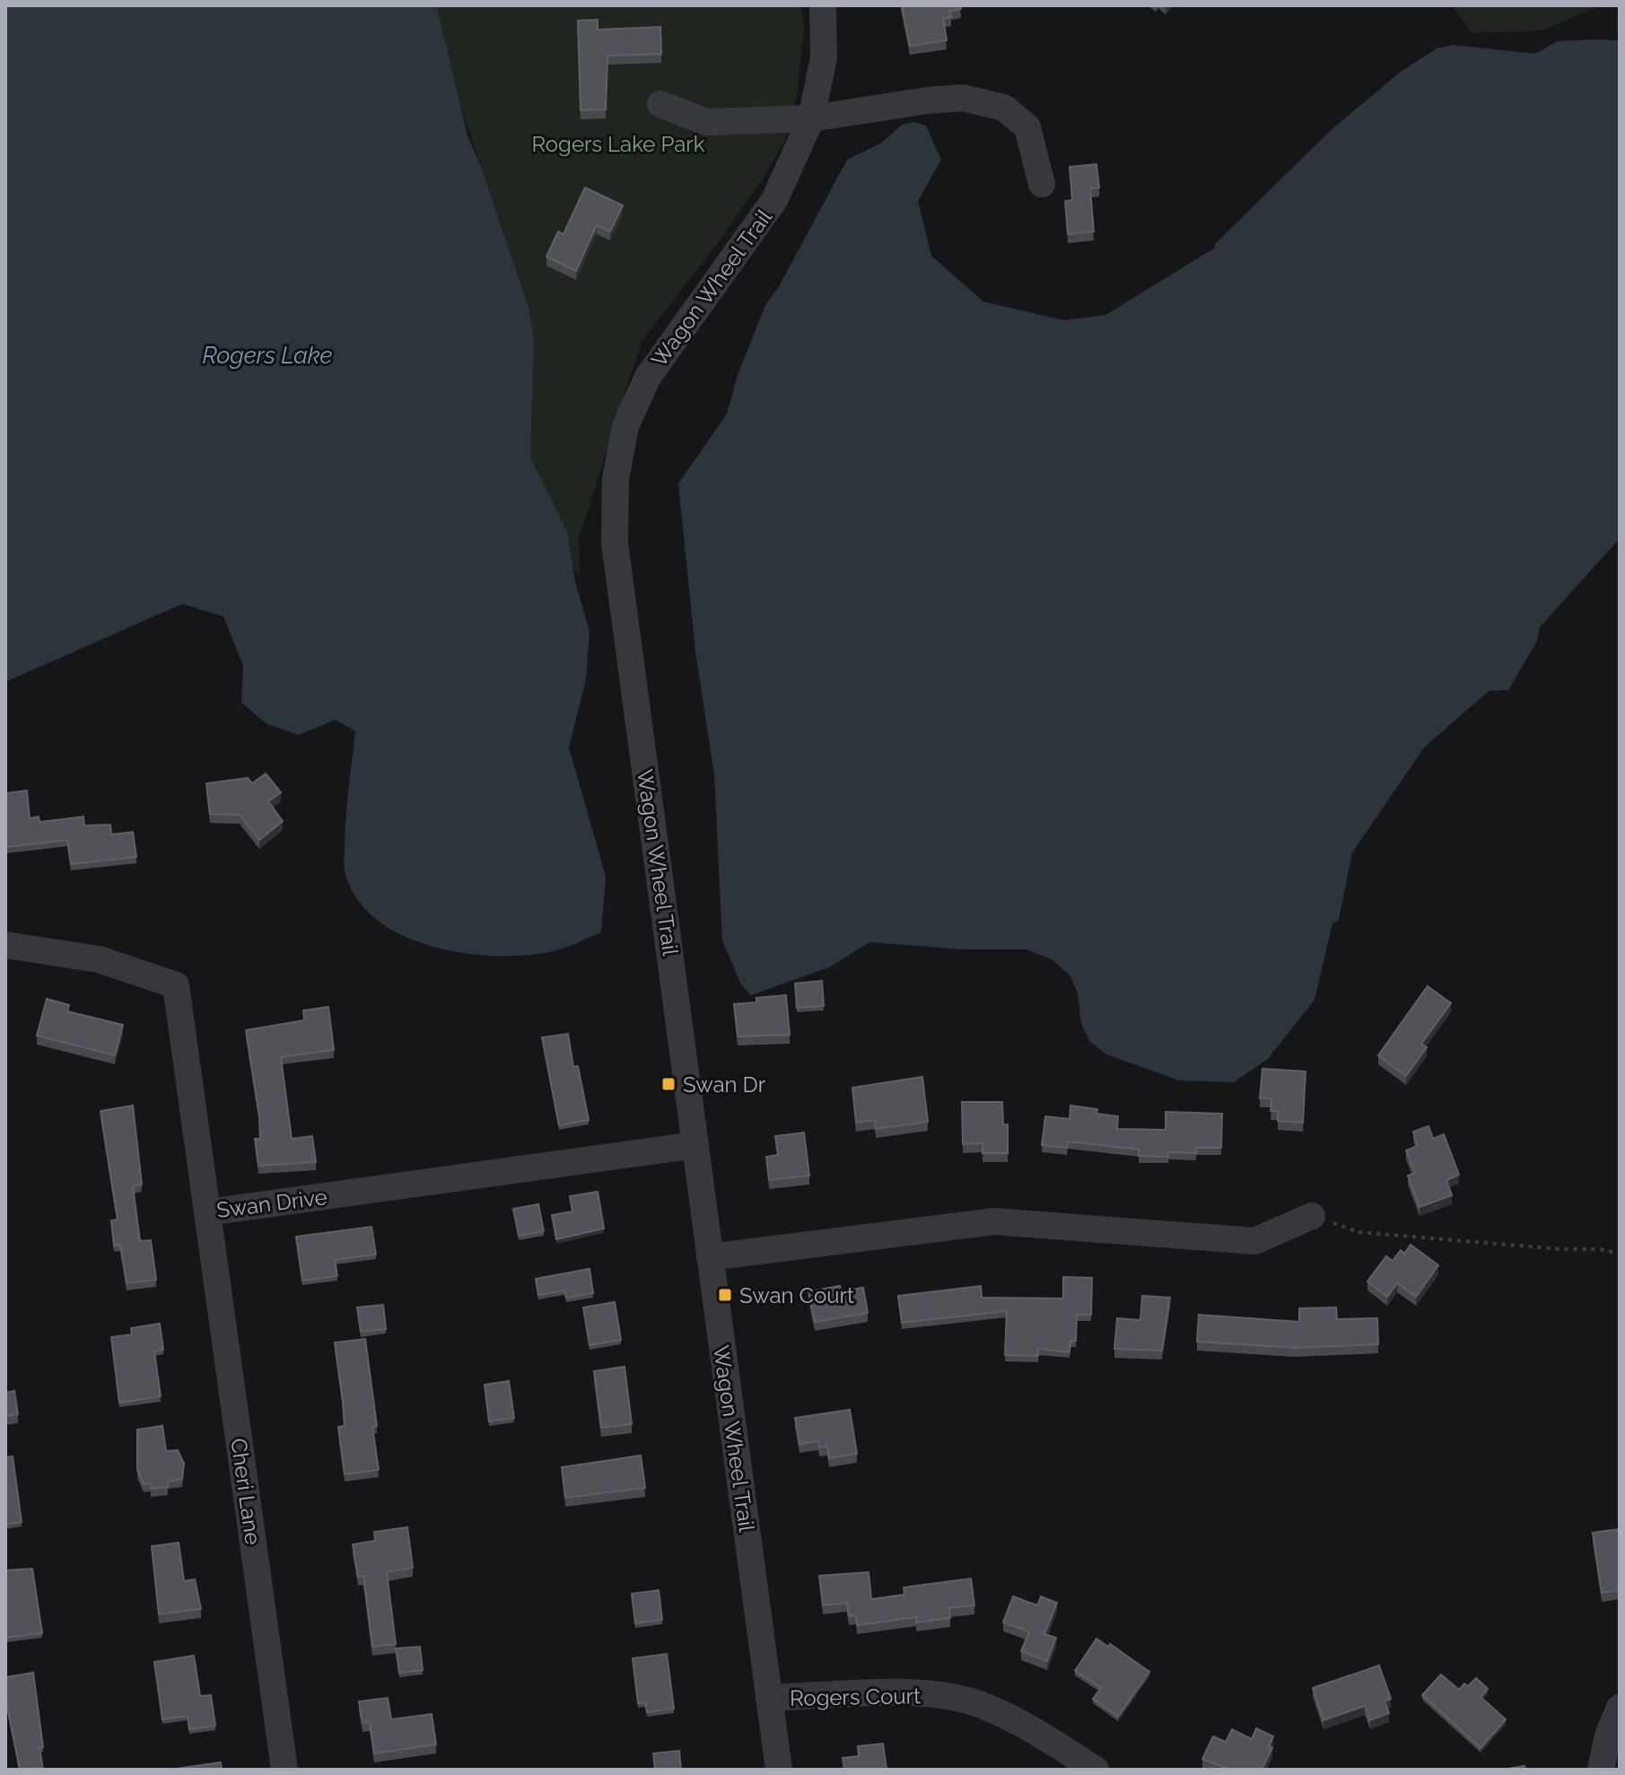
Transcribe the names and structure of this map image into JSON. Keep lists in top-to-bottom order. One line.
{"streets":{"street":["Wagon Wheel Trail","Swan Drive","Cheri Lane","Rogers Court"]},"crossings":[["Wagon Wheel Trail","Swan Drive"],["Wagon Wheel Trail","Rogers Court"],["Swan Drive","Cheri Lane"]],"water":["Rogers Lake"],"parks":["Rogers Lake Park"],"places":{"transit":["Swan Dr","Swan Court"]}}
